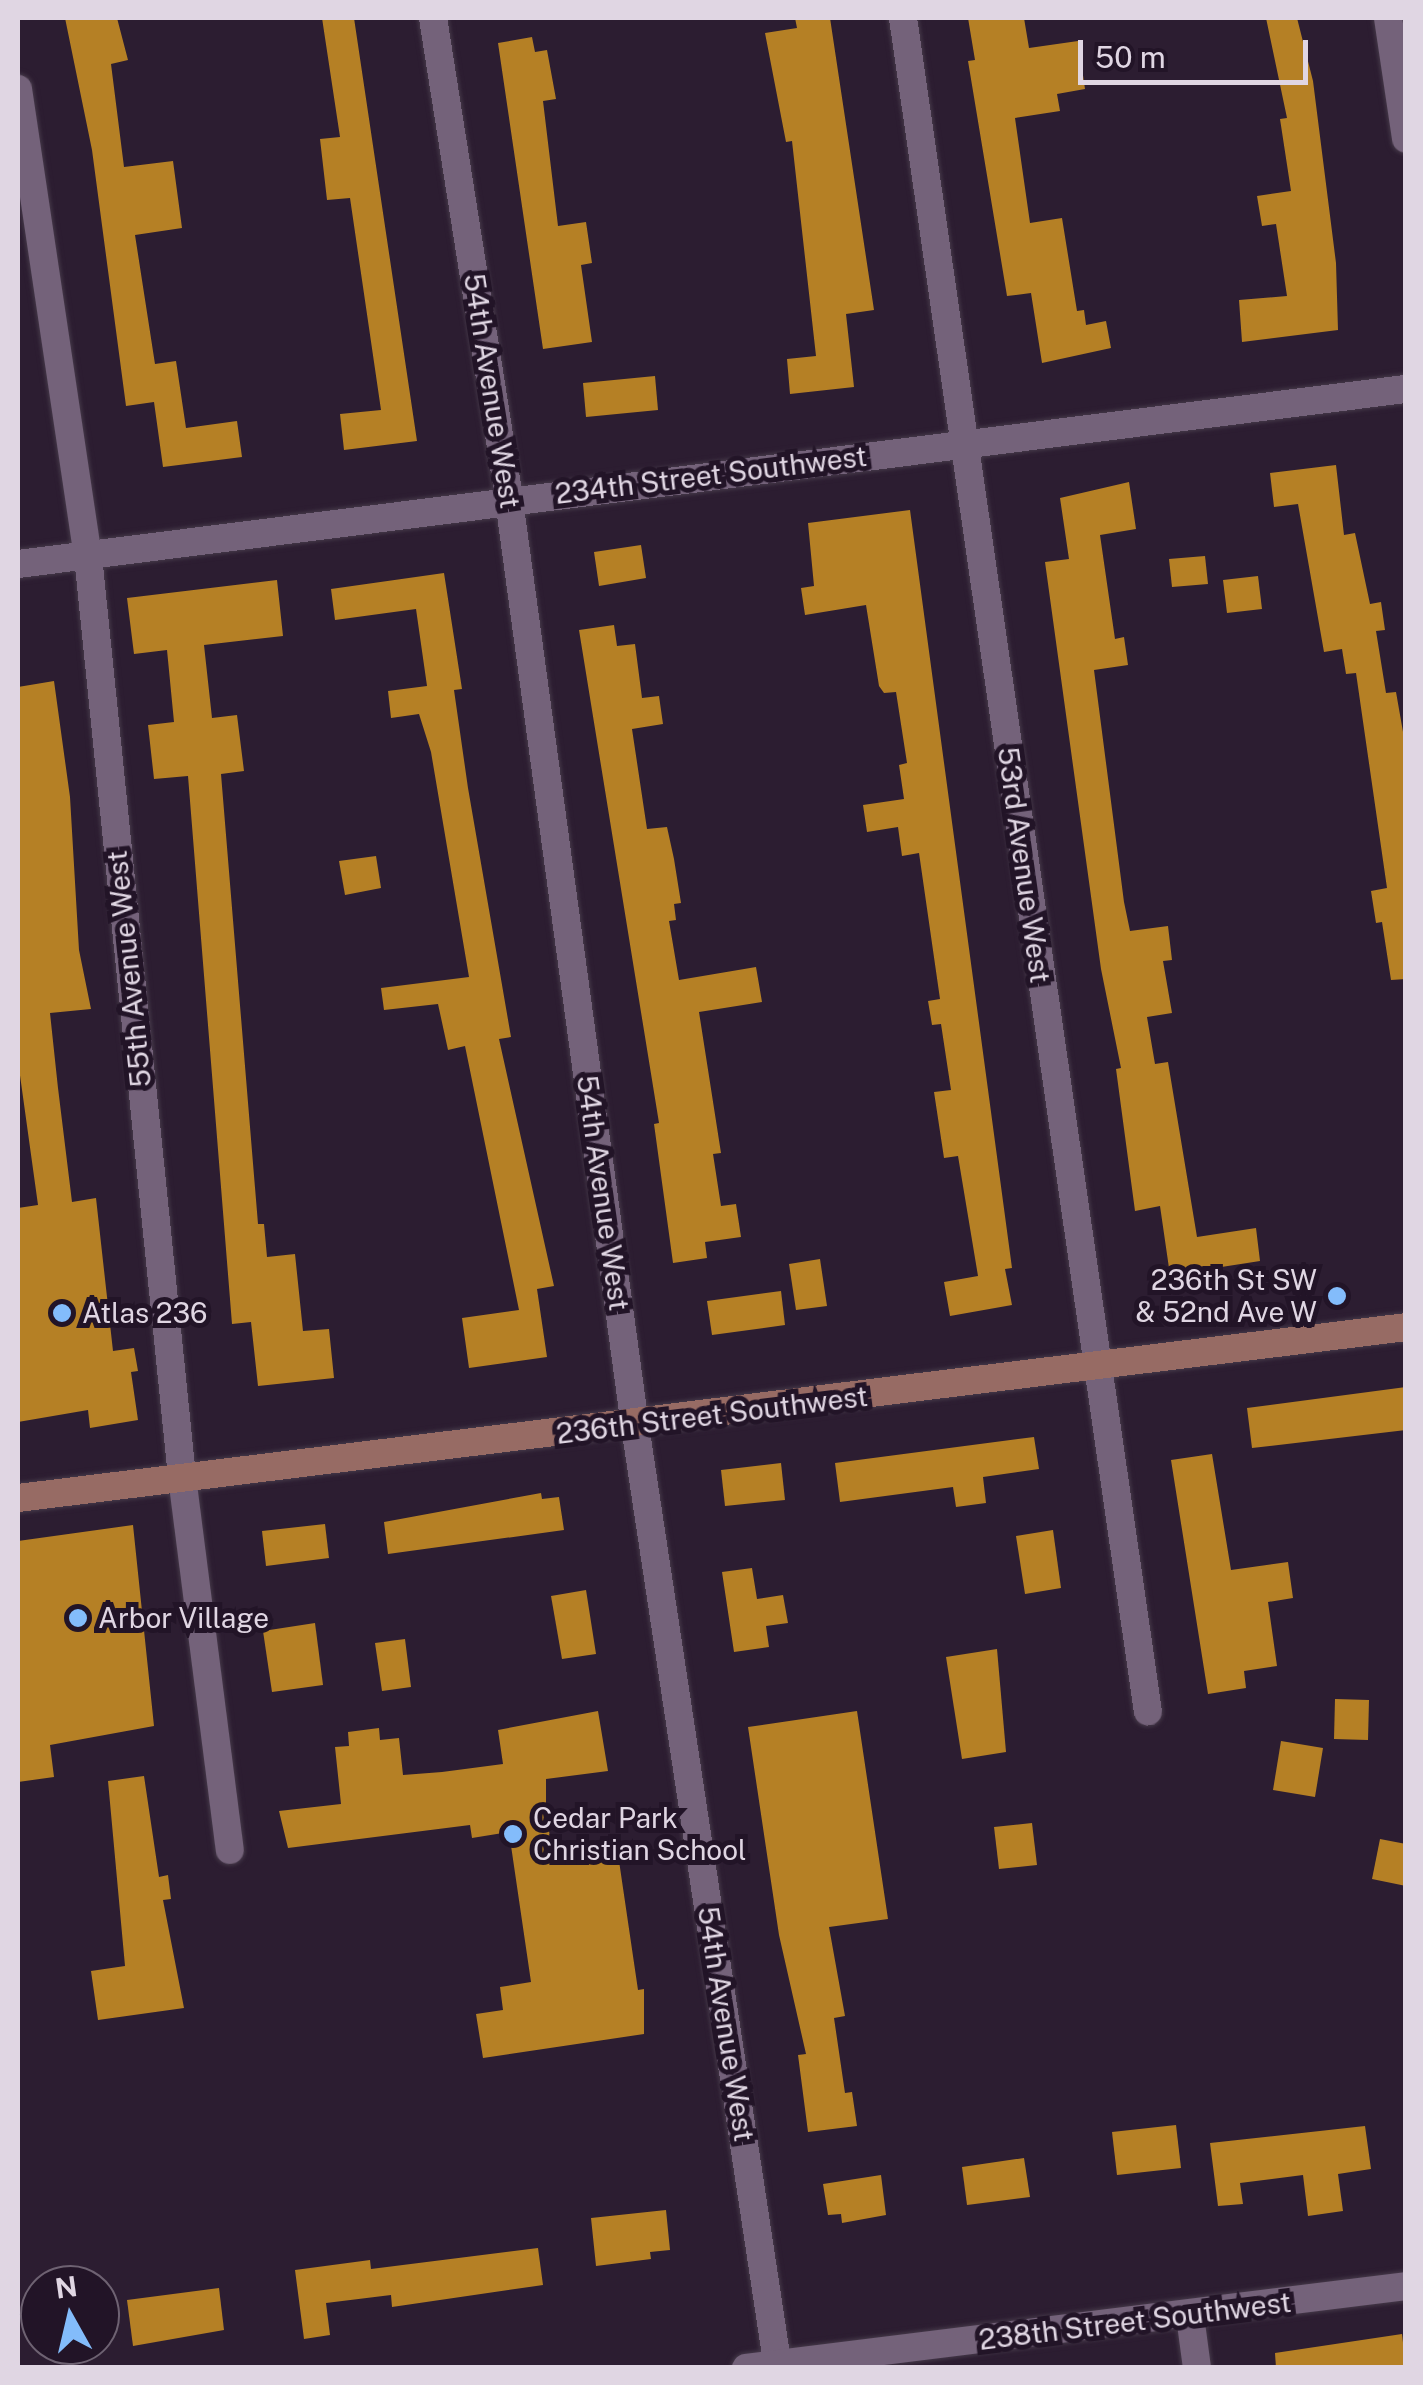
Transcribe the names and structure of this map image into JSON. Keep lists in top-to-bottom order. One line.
{"streets":{"main road":["236th Street Southwest"],"street":["54th Avenue West","234th Street Southwest","53rd Avenue West","55th Avenue West","238th Street Southwest"]},"crossings":[["54th Avenue West","234th Street Southwest"],["54th Avenue West","236th Street Southwest"],["54th Avenue West","238th Street Southwest"],["234th Street Southwest","53rd Avenue West"],["234th Street Southwest","55th Avenue West"],["53rd Avenue West","236th Street Southwest"],["55th Avenue West","236th Street Southwest"]],"places":["236th St SW & 52nd Ave W","Atlas 236","Arbor Village","Cedar Park Christian School"],"scale_bar":"50 m","north":"top"}
